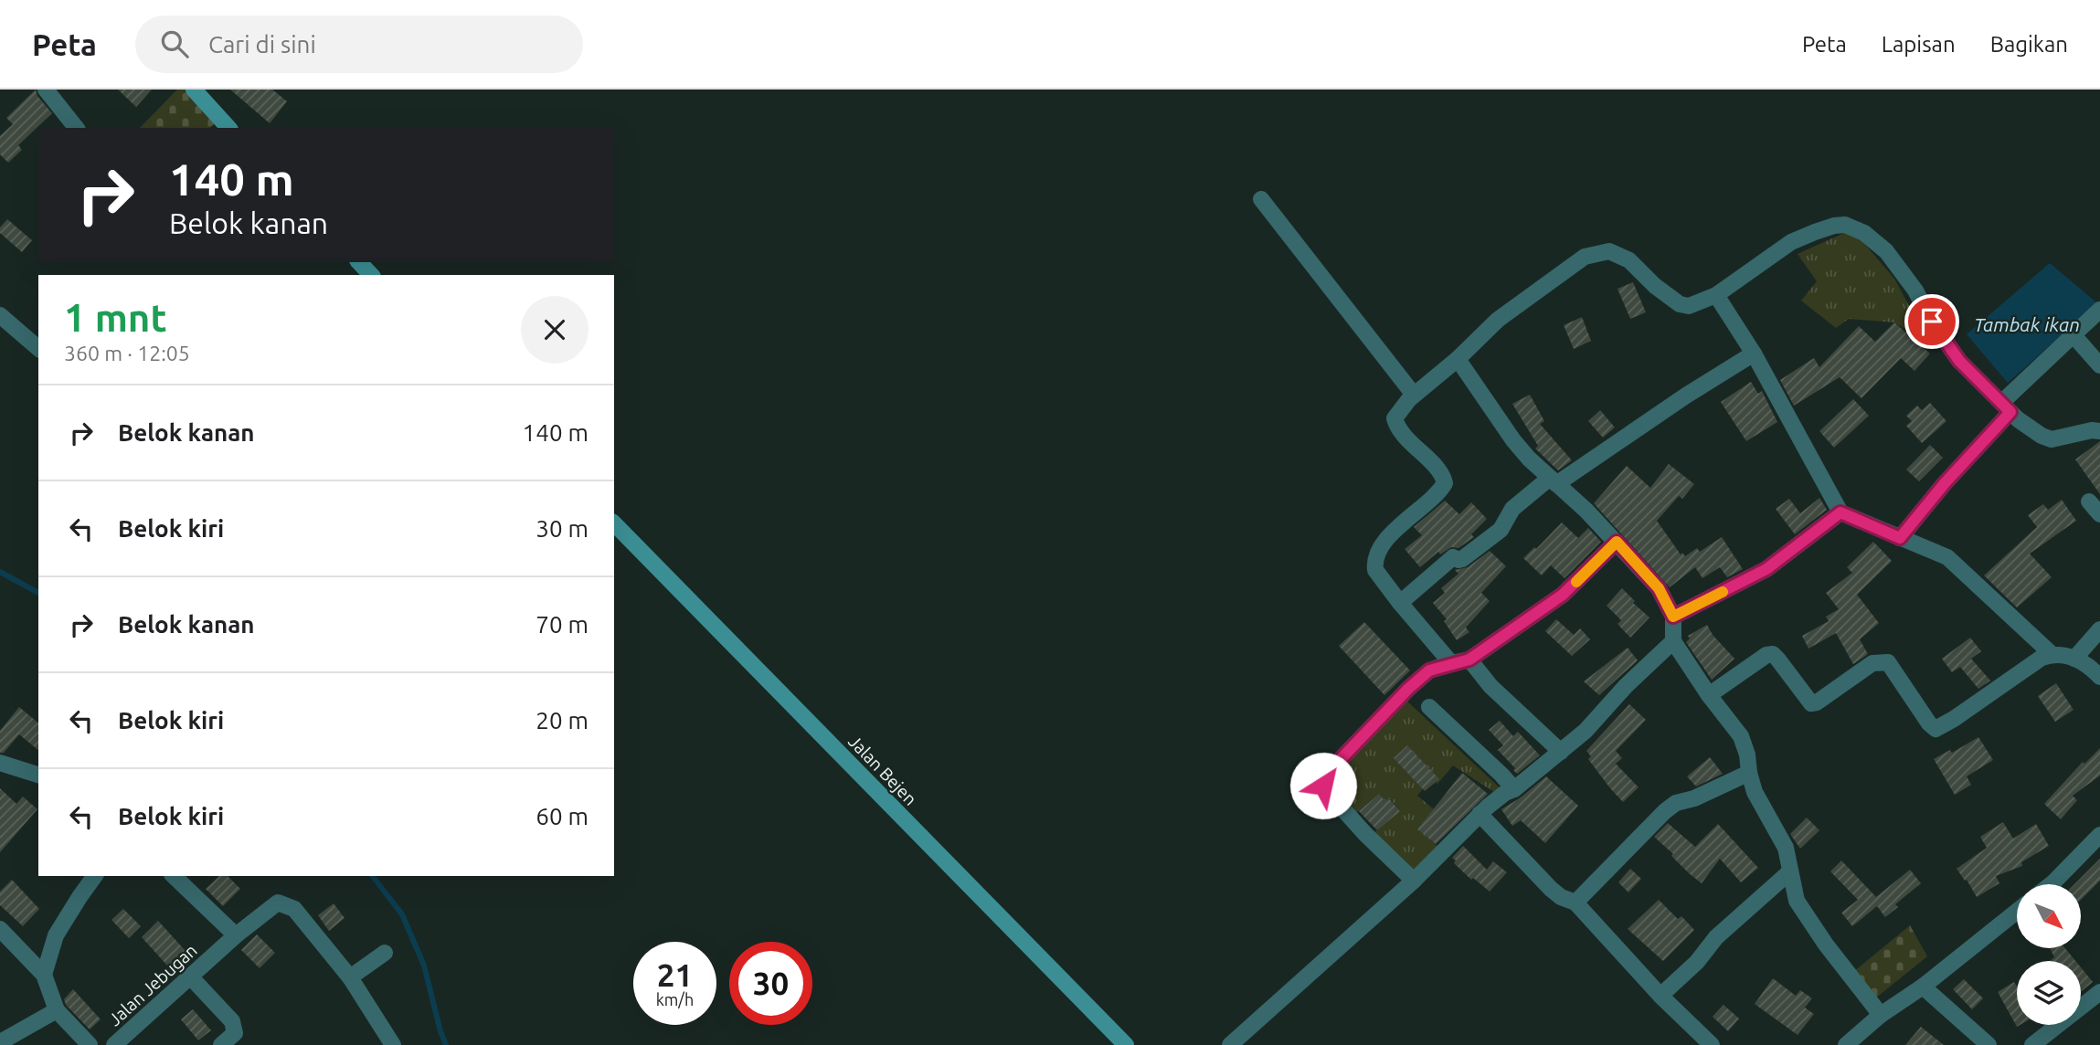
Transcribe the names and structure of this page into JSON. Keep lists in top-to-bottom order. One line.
{"streets":{"street":["Jalan Bejen","Jalan Jebugan"]},"water":["Tambak ikan"],"north":"bottom right","page":{"header":"Peta","search":"Cari di sini","nav":["Peta","Lapisan","Bagikan"],"turn":["140 m","Belok kanan"],"heading":["1 mnt","360 m · 12:05"],"list":[{"name":"Belok kanan","value":"140 m"},{"name":"Belok kiri","value":"30 m"},{"name":"Belok kanan","value":"70 m"},{"name":"Belok kiri","value":"20 m"},{"name":"Belok kiri","value":"60 m"}],"speed":"21 km/h","limit":"30"}}
